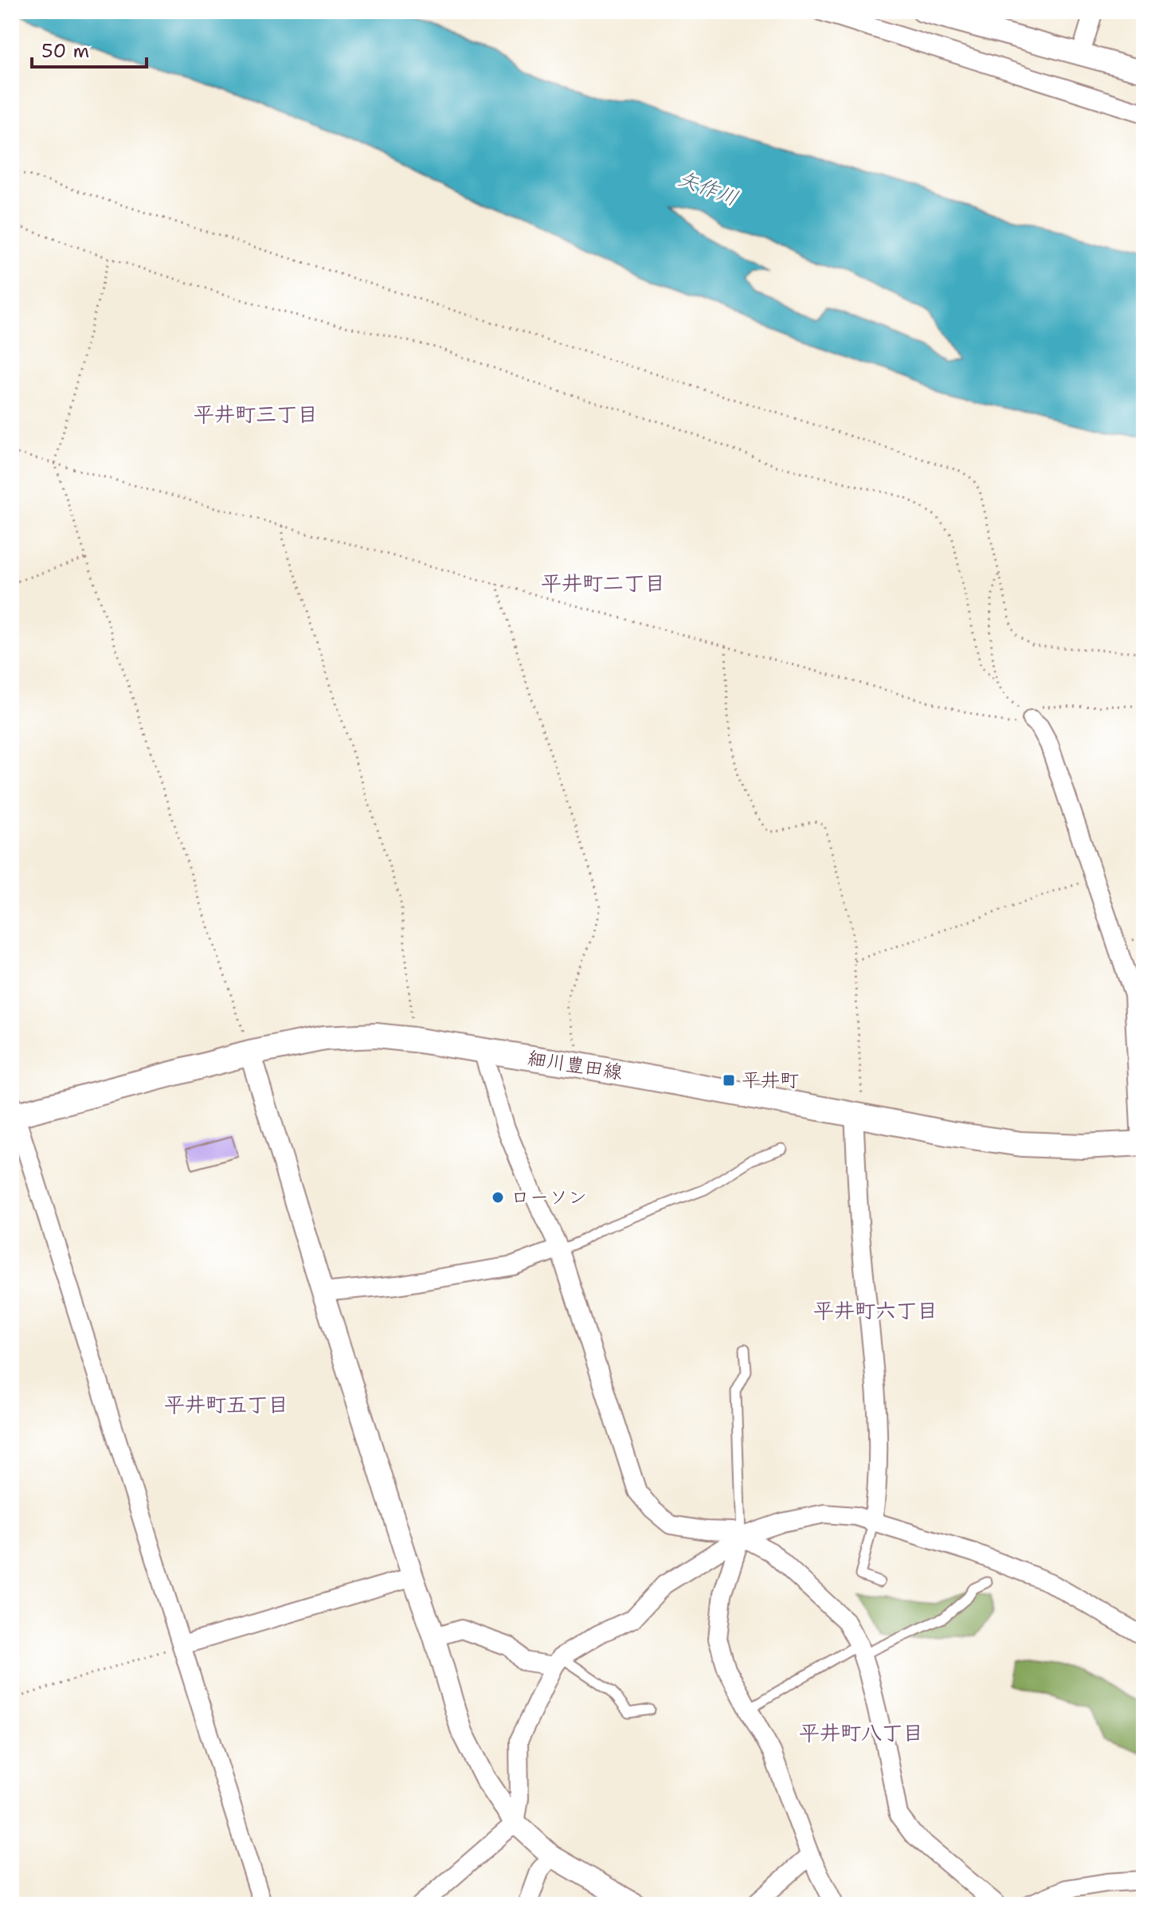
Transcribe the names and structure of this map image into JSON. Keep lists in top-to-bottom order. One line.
{"streets":{"main road":["細川豊田線"]},"districts":["平井町三丁目","平井町二丁目","平井町六丁目","平井町五丁目","平井町八丁目"],"water":["矢作川"],"places":{"transit":["平井町"],"other":["ローソン"]},"scale_bar":"50 m"}
